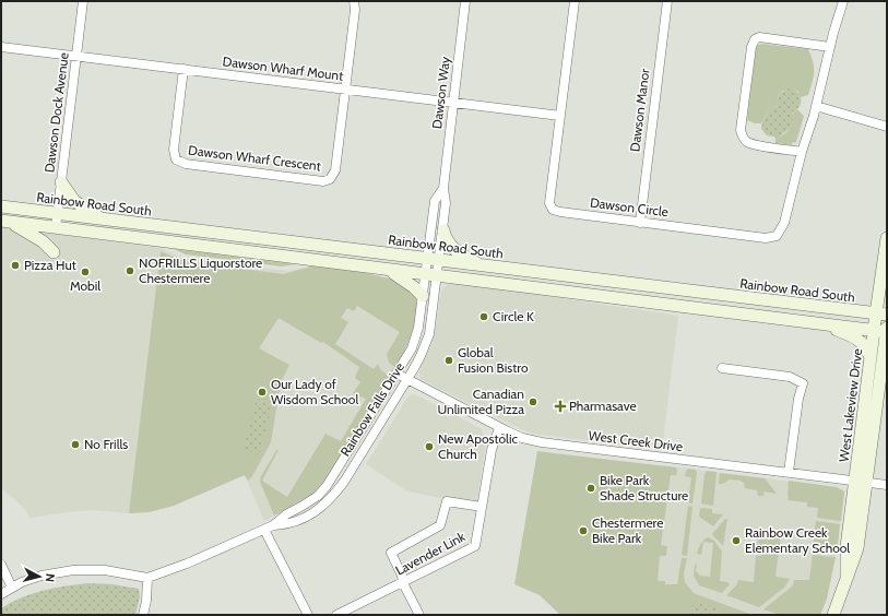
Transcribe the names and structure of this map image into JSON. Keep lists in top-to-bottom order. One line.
{"streets":{"main road":["Rainbow Road South","West Lakeview Drive"],"street":["Dawson Wharf Mount","Dawson Way","Dawson Manor","Dawson Dock Avenue","Dawson Wharf Crescent","Dawson Circle","Rainbow Falls Drive","West Creek Drive","Lavender Link"]},"crossings":[["Dawson Wharf Mount","Dawson Way"],["Dawson Wharf Mount","Dawson Dock Avenue"],["Dawson Wharf Mount","Dawson Wharf Crescent"],["Dawson Wharf Mount","Dawson Circle"],["Dawson Way","Rainbow Road South"],["Dawson Way","Rainbow Falls Drive"],["Dawson Manor","Dawson Circle"],["Dawson Dock Avenue","Rainbow Road South"],["Rainbow Road South","West Lakeview Drive"],["Rainbow Road South","Rainbow Falls Drive"],["West Lakeview Drive","West Creek Drive"],["Rainbow Falls Drive","West Creek Drive"],["West Creek Drive","Lavender Link"]],"places":{"other":["Pizza Hut","NOFRILLS Liquorstore Chestermere","Mobil","Circle K","Global Fusion Bistro","Our Lady of Wisdom School","Canadian Unlimited Pizza","No Frills","New Apostolic Church","Bike Park Shade Structure","Chestermere Bike Park","Rainbow Creek Elementary School"],"health":["Pharmasave"]},"north":"right"}
